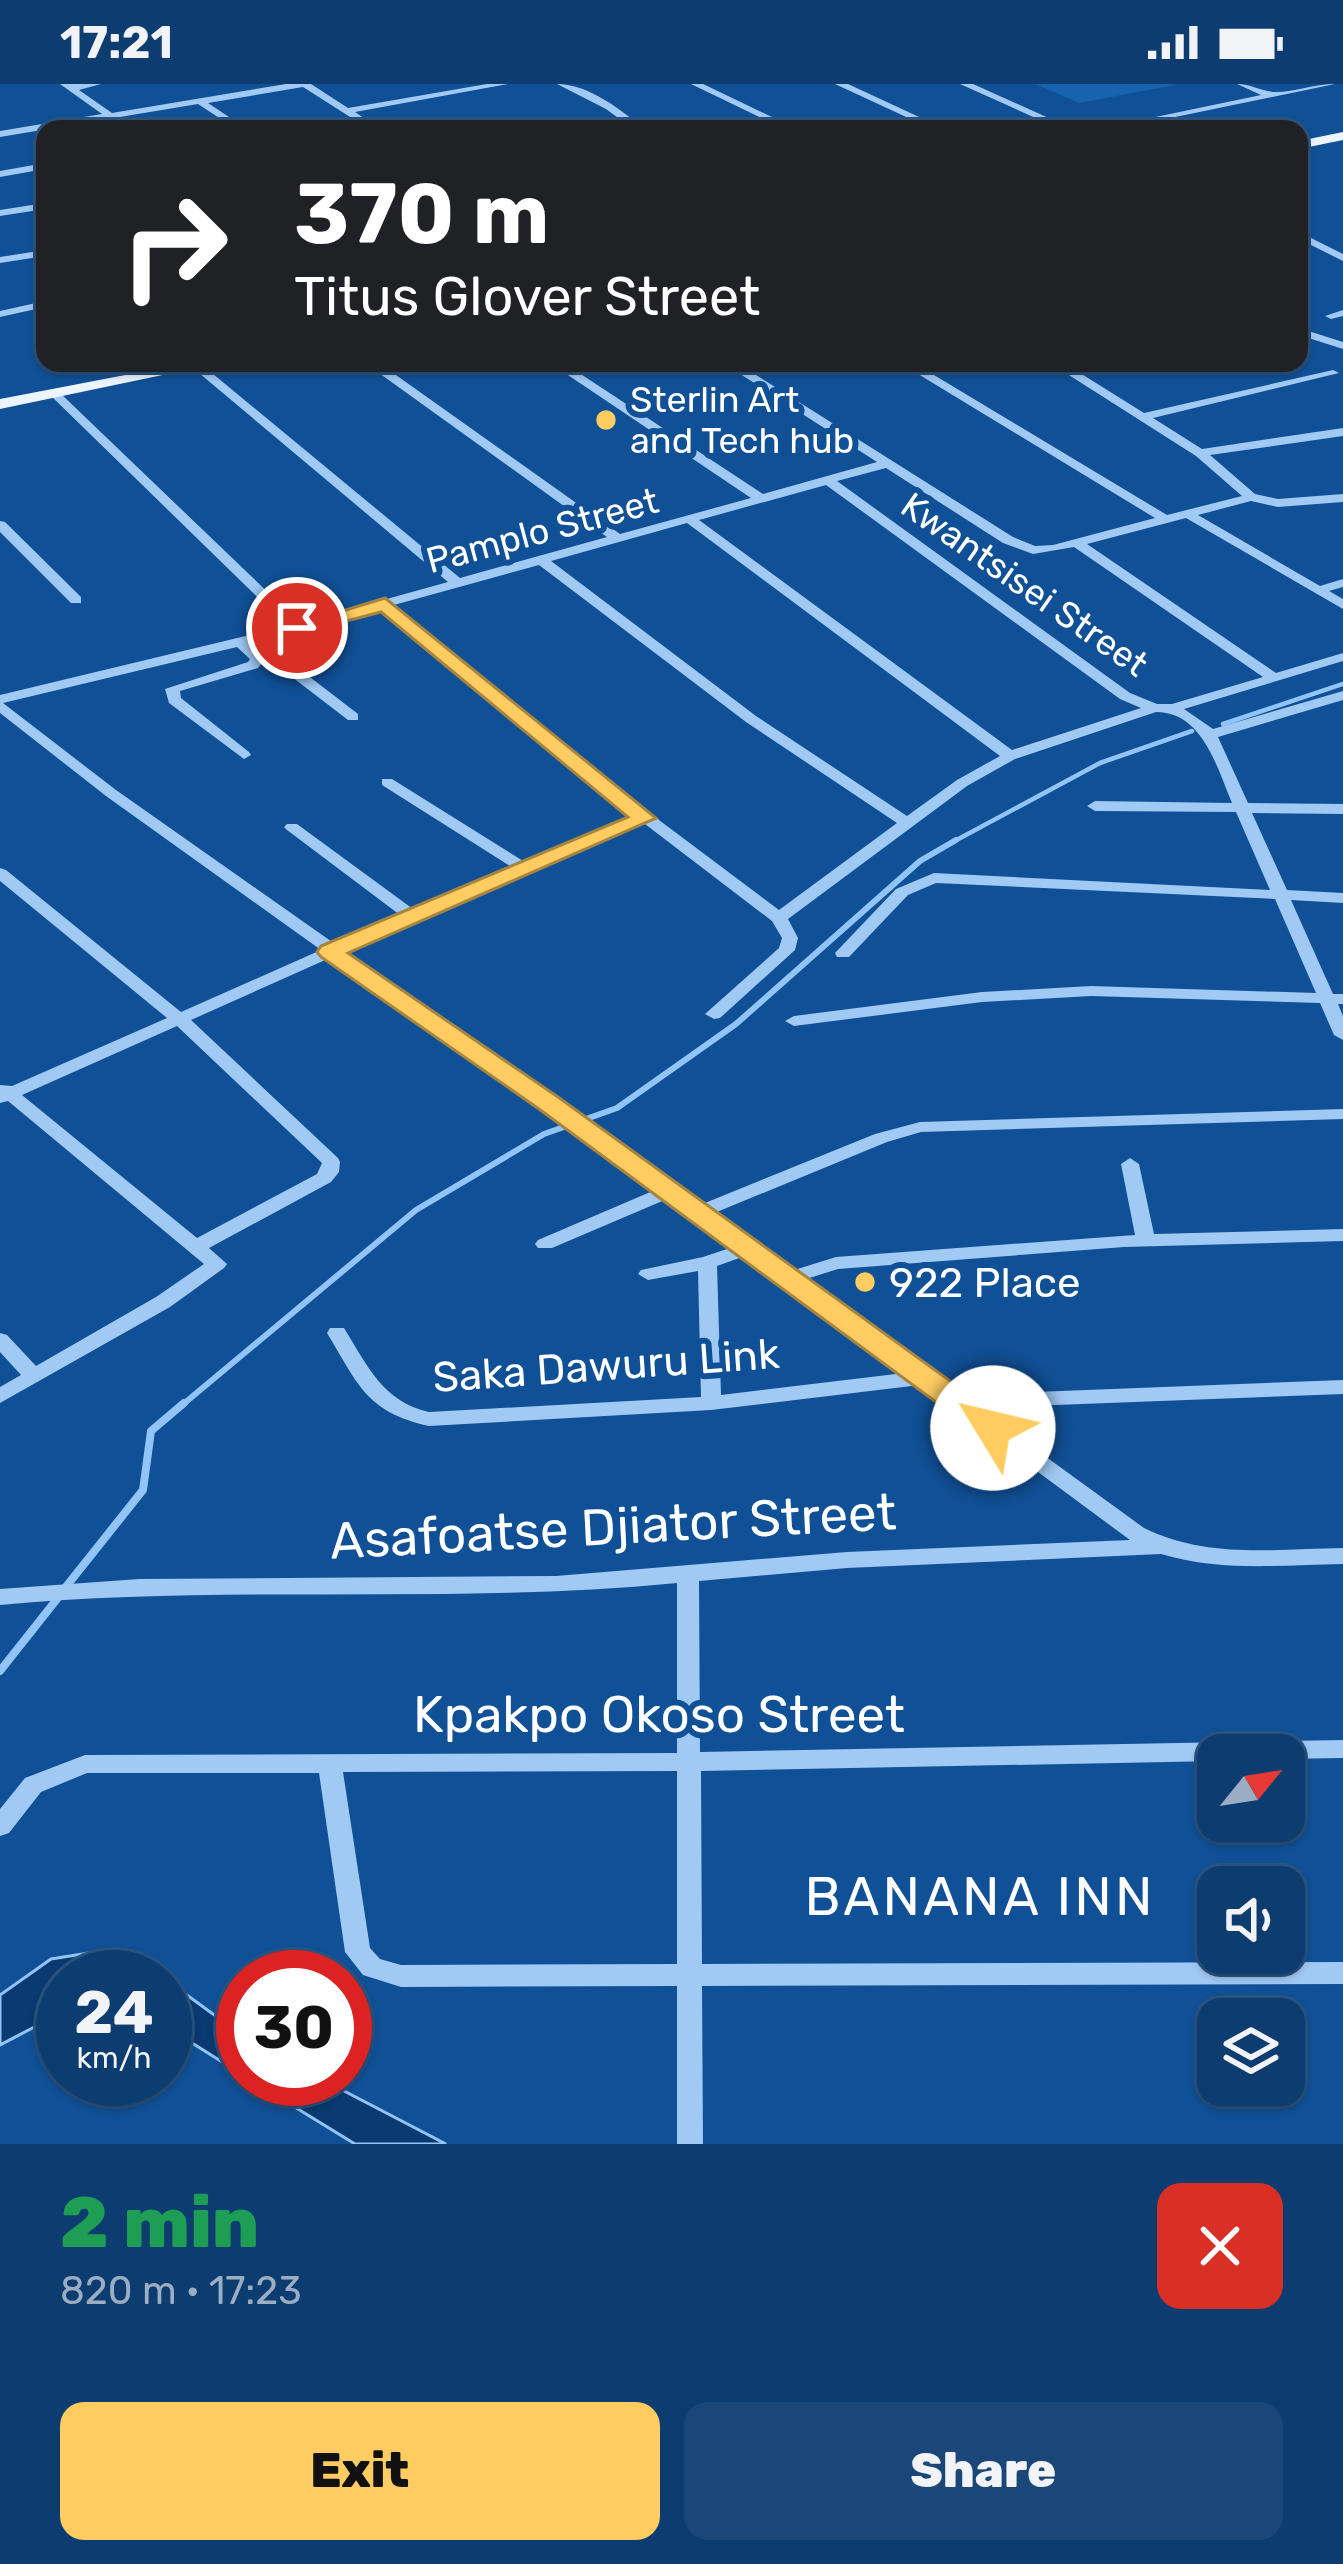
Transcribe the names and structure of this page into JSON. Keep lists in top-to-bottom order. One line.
{"streets":{"street":["Pamplo Street","Kwantsisei Street","Saka Dawuru Link","Asafoatse Djiator Street","Kpakpo Okoso Street"]},"crossings":[["Pamplo Street","Kwantsisei Street"]],"districts":["BANANA INN"],"places":["Sterlin Art and Tech hub","922 Place"],"north":"top right","page":{"status":"17:21","turn":["370 m","Titus Glover Street"],"speed":"24 km/h","limit":"30","heading":["2 min","820 m · 17:23"],"buttons":["Exit","Share"]}}
